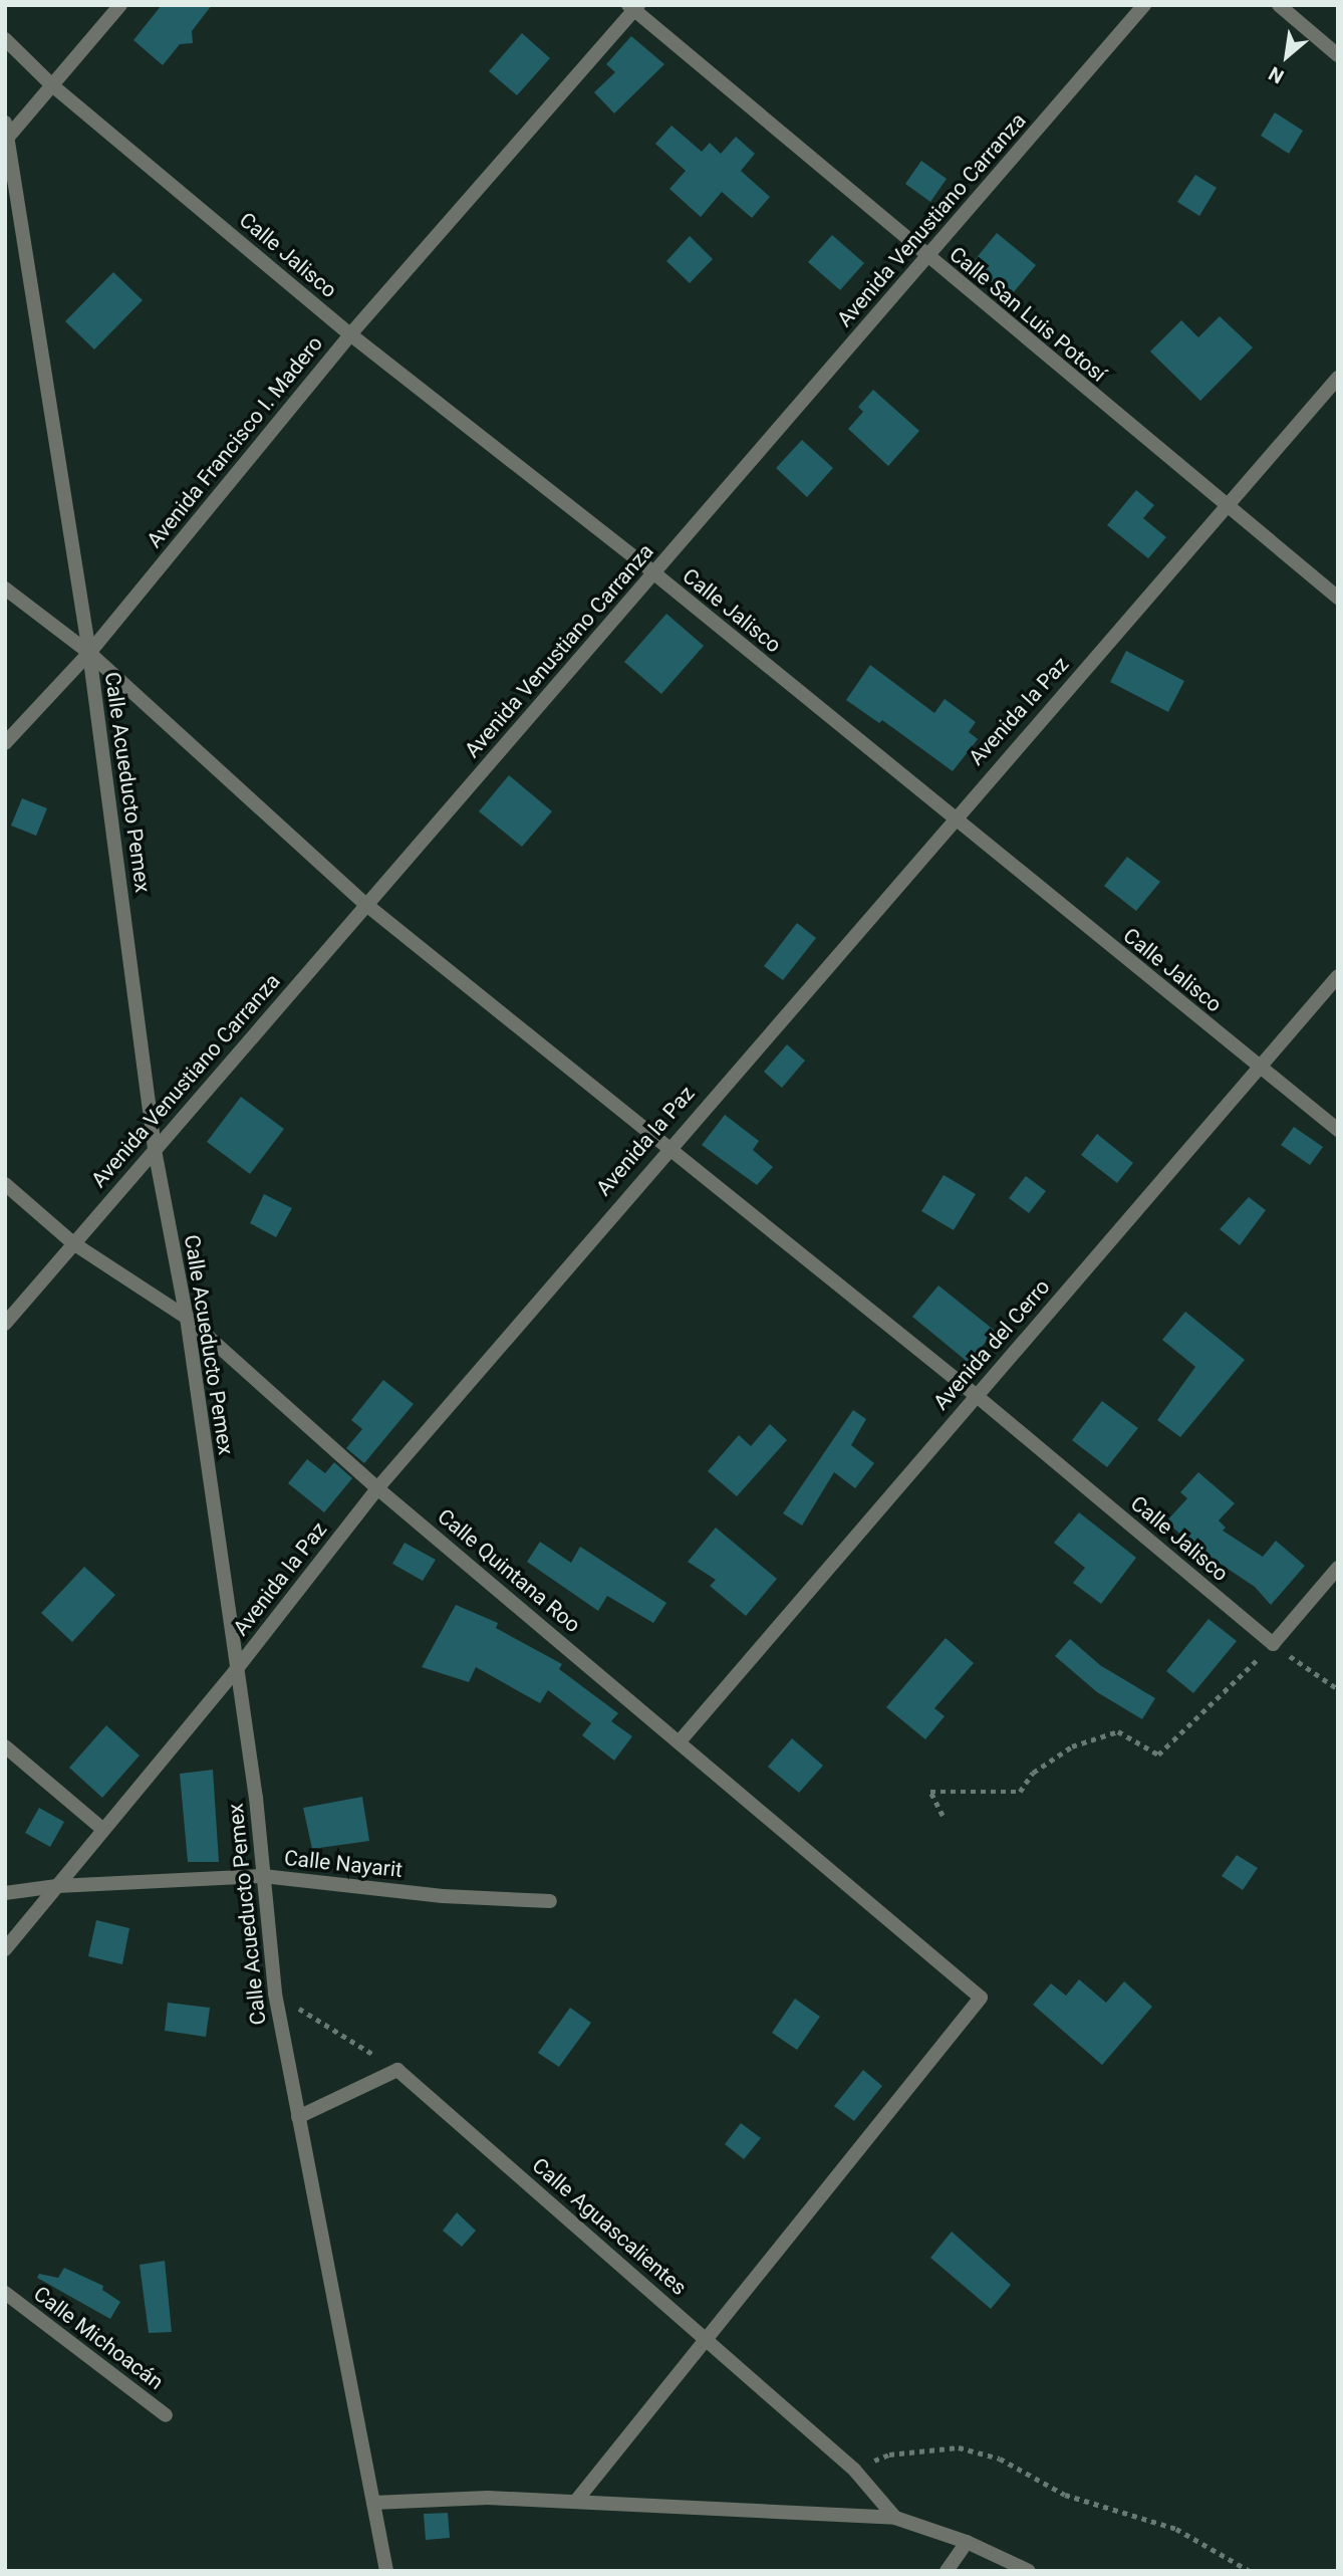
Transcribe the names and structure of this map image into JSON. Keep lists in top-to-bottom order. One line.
{"streets":{"street":["Avenida Venustiano Carranza","Calle Jalisco","Calle San Luis Potosí","Avenida Francisco I. Madero","Avenida la Paz","Calle Acueducto Pemex","Avenida del Cerro","Calle Quintana Roo","Calle Nayarit","Calle Aguascalientes","Calle Michoacán"]},"crossings":[["Avenida Venustiano Carranza","Calle Jalisco"],["Avenida Venustiano Carranza","Calle San Luis Potosí"],["Avenida Venustiano Carranza","Calle Acueducto Pemex"],["Avenida Venustiano Carranza","Calle Quintana Roo"],["Calle Jalisco","Avenida Francisco I. Madero"],["Calle Jalisco","Avenida la Paz"],["Calle Jalisco","Calle Acueducto Pemex"],["Calle Jalisco","Avenida del Cerro"],["Calle San Luis Potosí","Avenida Francisco I. Madero"],["Calle San Luis Potosí","Avenida la Paz"],["Avenida Francisco I. Madero","Calle Acueducto Pemex"],["Avenida la Paz","Calle Acueducto Pemex"],["Avenida la Paz","Calle Quintana Roo"],["Avenida la Paz","Calle Nayarit"],["Calle Acueducto Pemex","Calle Quintana Roo"],["Calle Acueducto Pemex","Calle Nayarit"],["Avenida del Cerro","Calle Quintana Roo"],["Calle Quintana Roo","Calle Aguascalientes"]],"north":"bottom left"}
